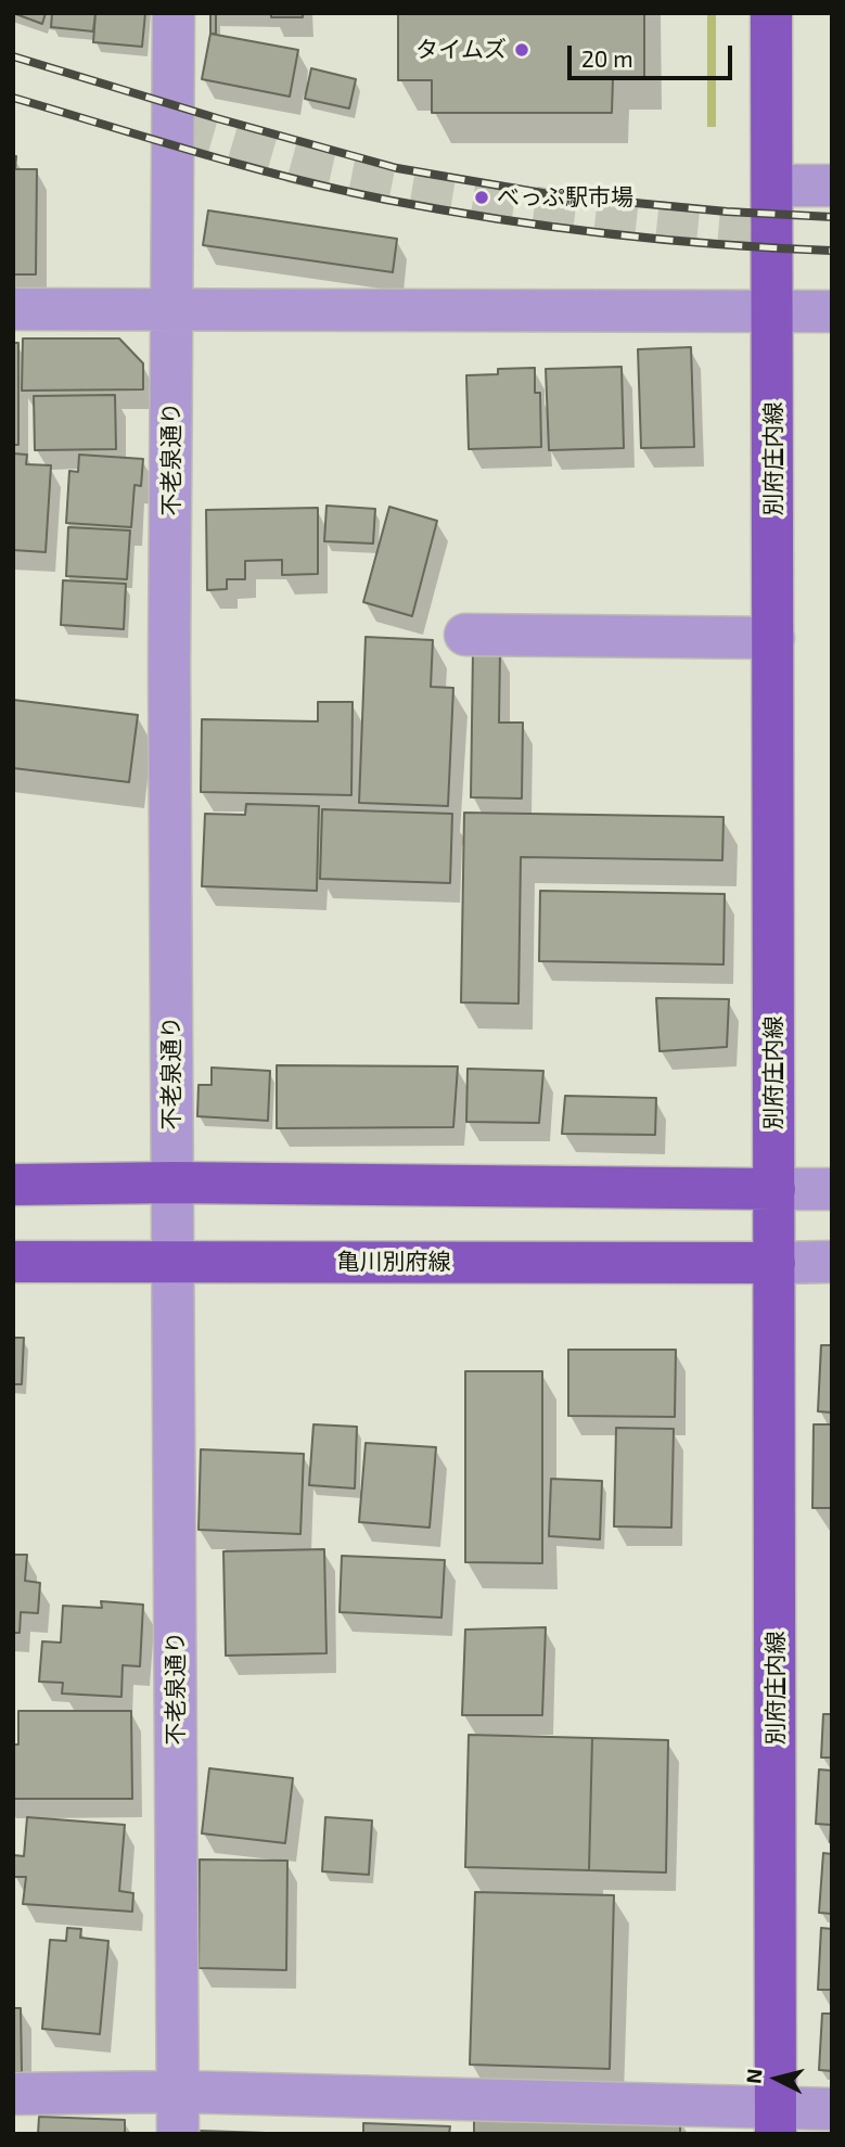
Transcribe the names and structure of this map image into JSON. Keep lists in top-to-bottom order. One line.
{"streets":{"main road":["別府庄内線","亀川別府線"],"street":["不老泉通り"]},"crossings":[["不老泉通り","亀川別府線"],["別府庄内線","亀川別府線"]],"places":["タイムズ","べっぷ駅市場"],"scale_bar":"20 m","north":"left"}
